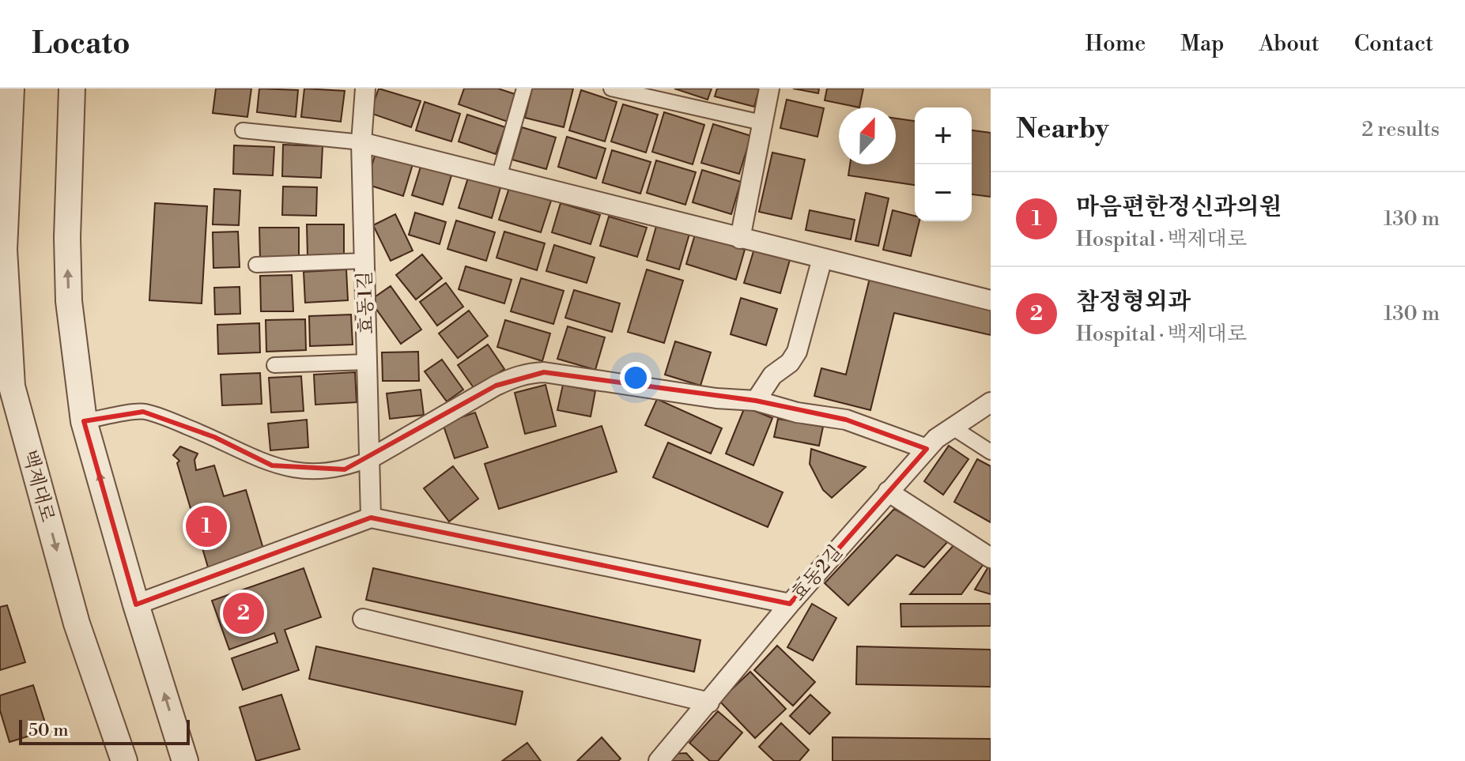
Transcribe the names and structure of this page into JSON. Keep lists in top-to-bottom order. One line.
{"streets":{"street":["효동1길","백제대로","효동2길"]},"scale_bar":"50 m","north":"top","page":{"header":"Locato","nav":["Home","Map","About","Contact"],"heading":["Nearby","2 results"],"map_buttons":["+","−"],"list":[{"mark":"1","name":"마음편한정신과의원","note":"Hospital · 백제대로","value":"130 m"},{"mark":"2","name":"참정형외과","note":"Hospital · 백제대로","value":"130 m"}],"pins":["1","2"],"scale":"50 m"}}
